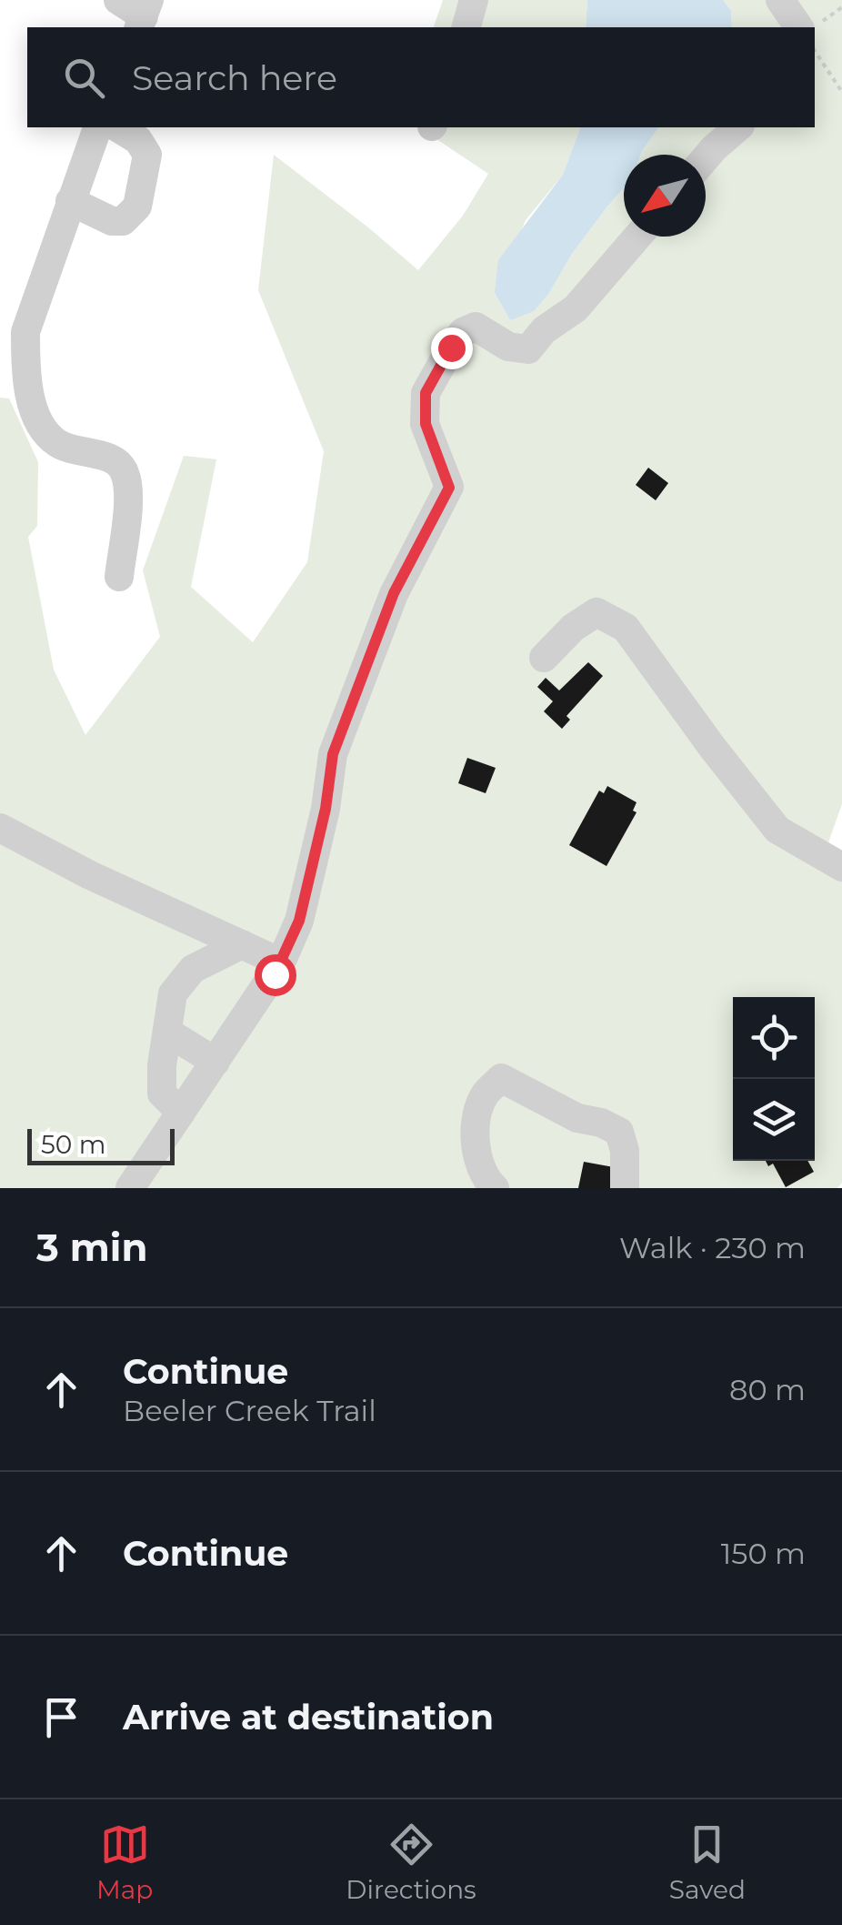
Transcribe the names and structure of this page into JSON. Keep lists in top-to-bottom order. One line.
{"scale_bar":"50 m","north":"bottom left","page":{"search":"Search here","scale":"50 m","heading":["3 min","Walk · 230 m"],"list":[["Continue","Beeler Creek Trail","80 m"],["Continue","150 m"],"Arrive at destination"],"nav":["Map","Directions","Saved"]}}
